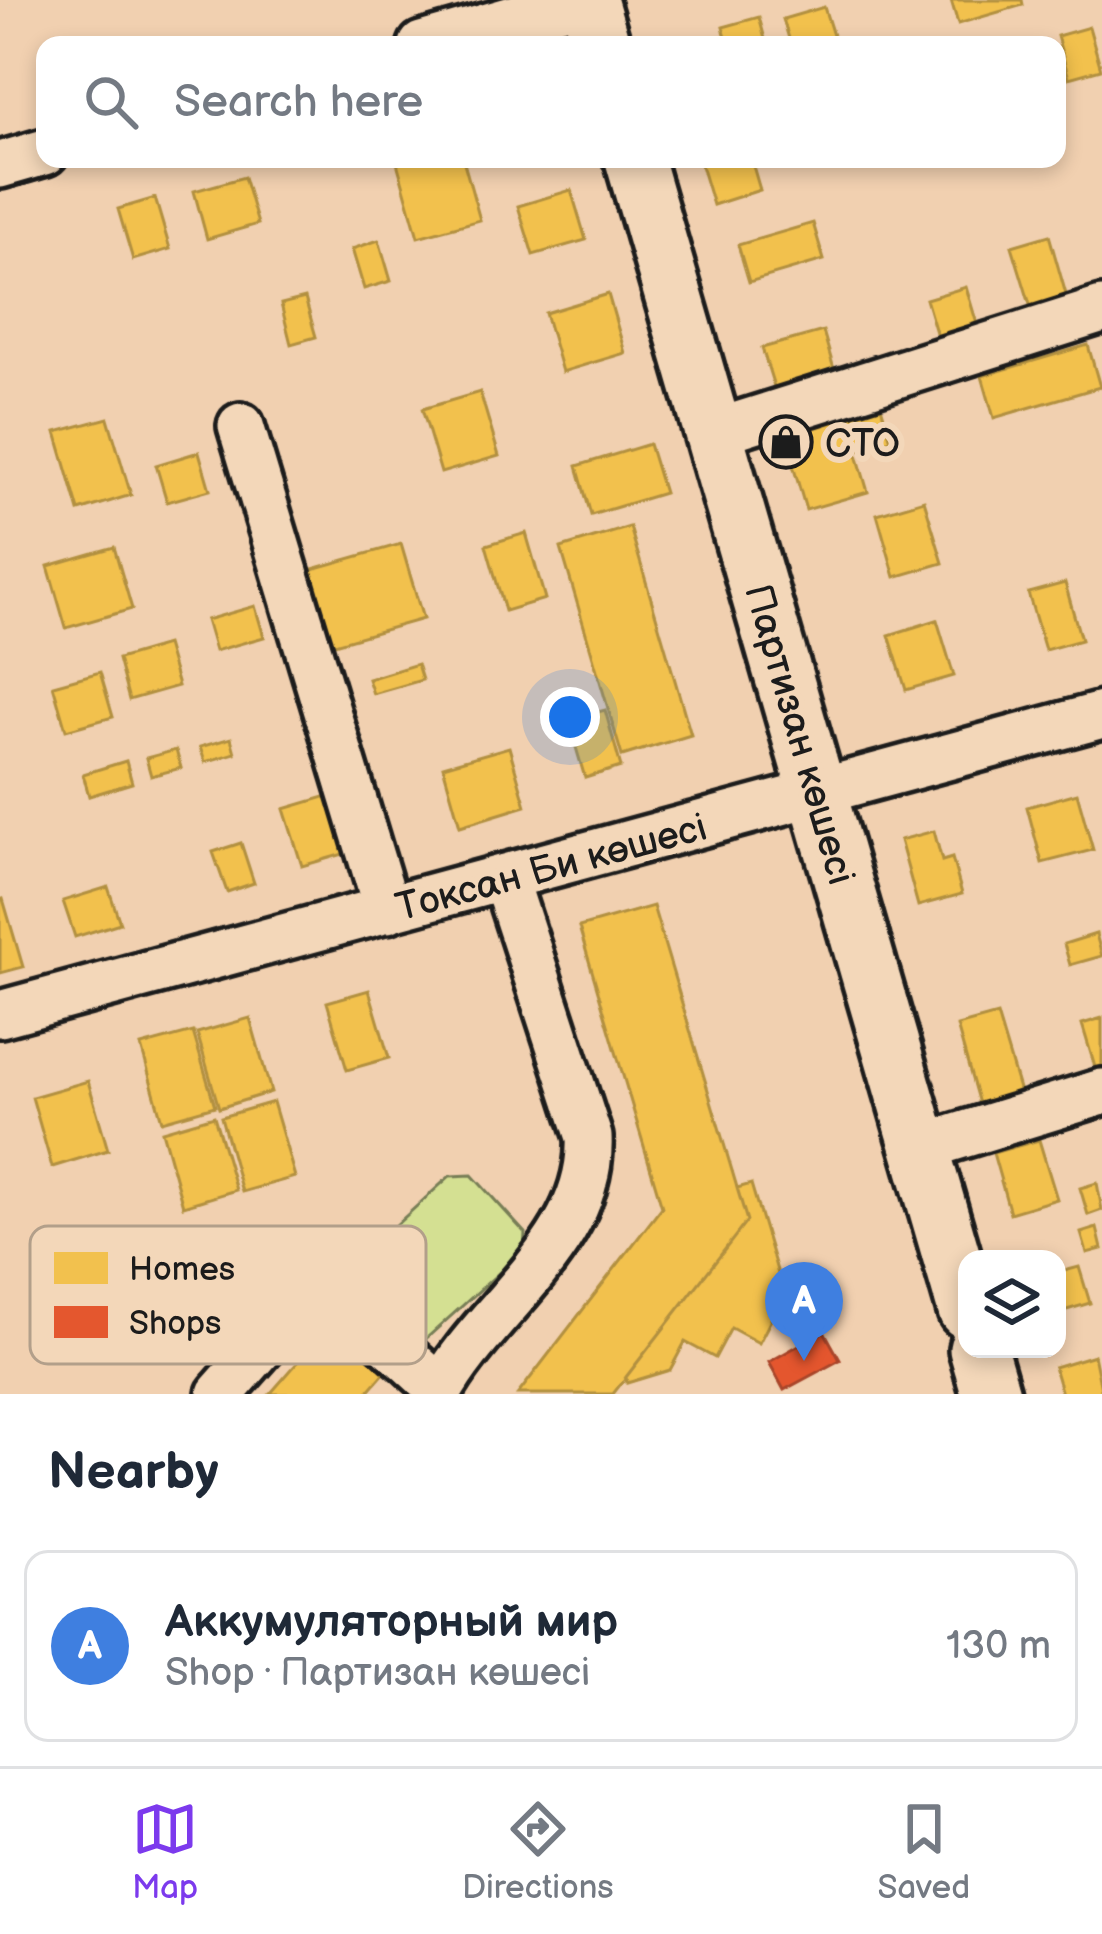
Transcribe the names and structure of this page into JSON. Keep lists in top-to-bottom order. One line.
{"streets":{"main road":["Партизан көшесі"],"street":["Токсан Би көшесі"]},"crossings":[["Партизан көшесі","Токсан Би көшесі"]],"places":{"shop":["СТО"]},"legend":["Homes","Shops"],"page":{"search":"Search here","pins":"A","heading":"Nearby","list":[{"mark":"A","name":"Аккумуляторный мир","note":"Shop · Партизан көшесі","value":"130 m"}],"nav":["Map","Directions","Saved"]}}
